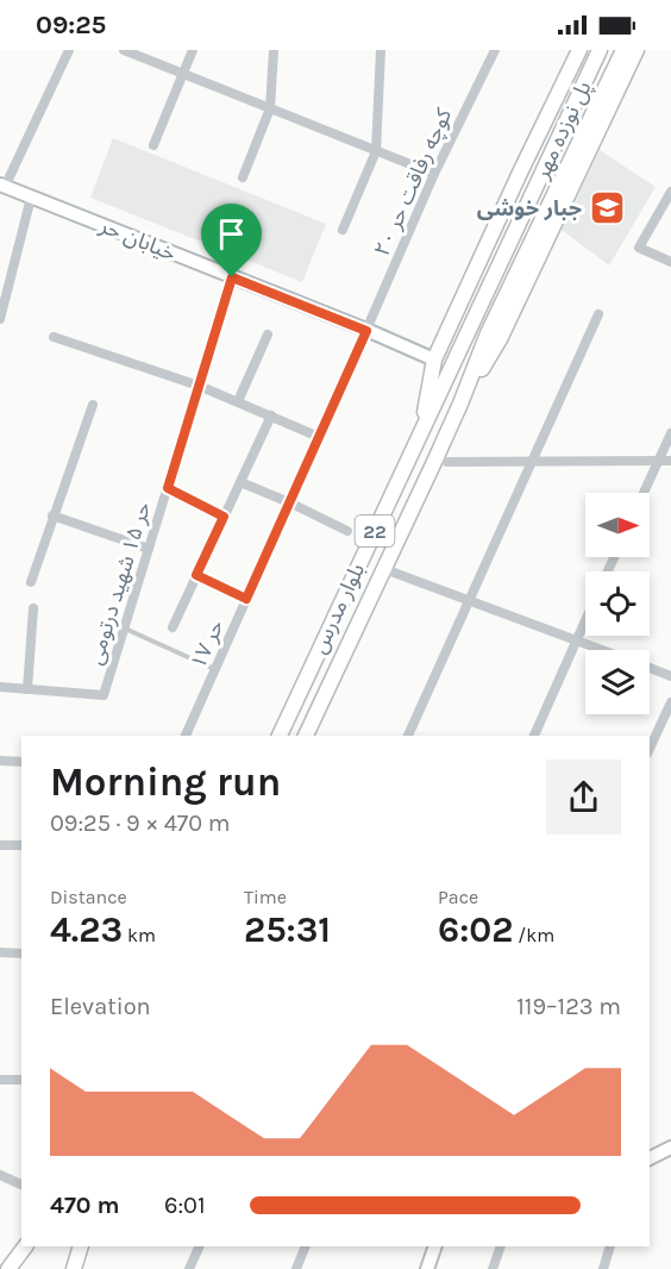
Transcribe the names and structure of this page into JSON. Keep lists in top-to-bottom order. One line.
{"streets":{"main road":["پل نوزده مهر","22","بلوار مدرس"],"street":["کوچه رفاقت حر ۲۰","خیابان حر","حر ۱۵ شهید درتومی","حر ۱۷"]},"crossings":[["پل نوزده مهر","بلوار مدرس"],["کوچه رفاقت حر ۲۰","خیابان حر"],["کوچه رفاقت حر ۲۰","حر ۱۷"],["خیابان حر","حر ۱۵ شهید درتومی"],["خیابان حر","حر ۱۷"]],"places":{"school or university":["جبار خوشی"]},"north":"right","page":{"status":"09:25","heading":["Morning run","09:25 · 9 × 470 m"],"stats":[["Distance","4.23 km"],["Time","25:31"],["Pace","6:02 /km"]],"chart":["Elevation","119–123 m"],"list":[{"name":"470 m","note":"6:01"}]}}
